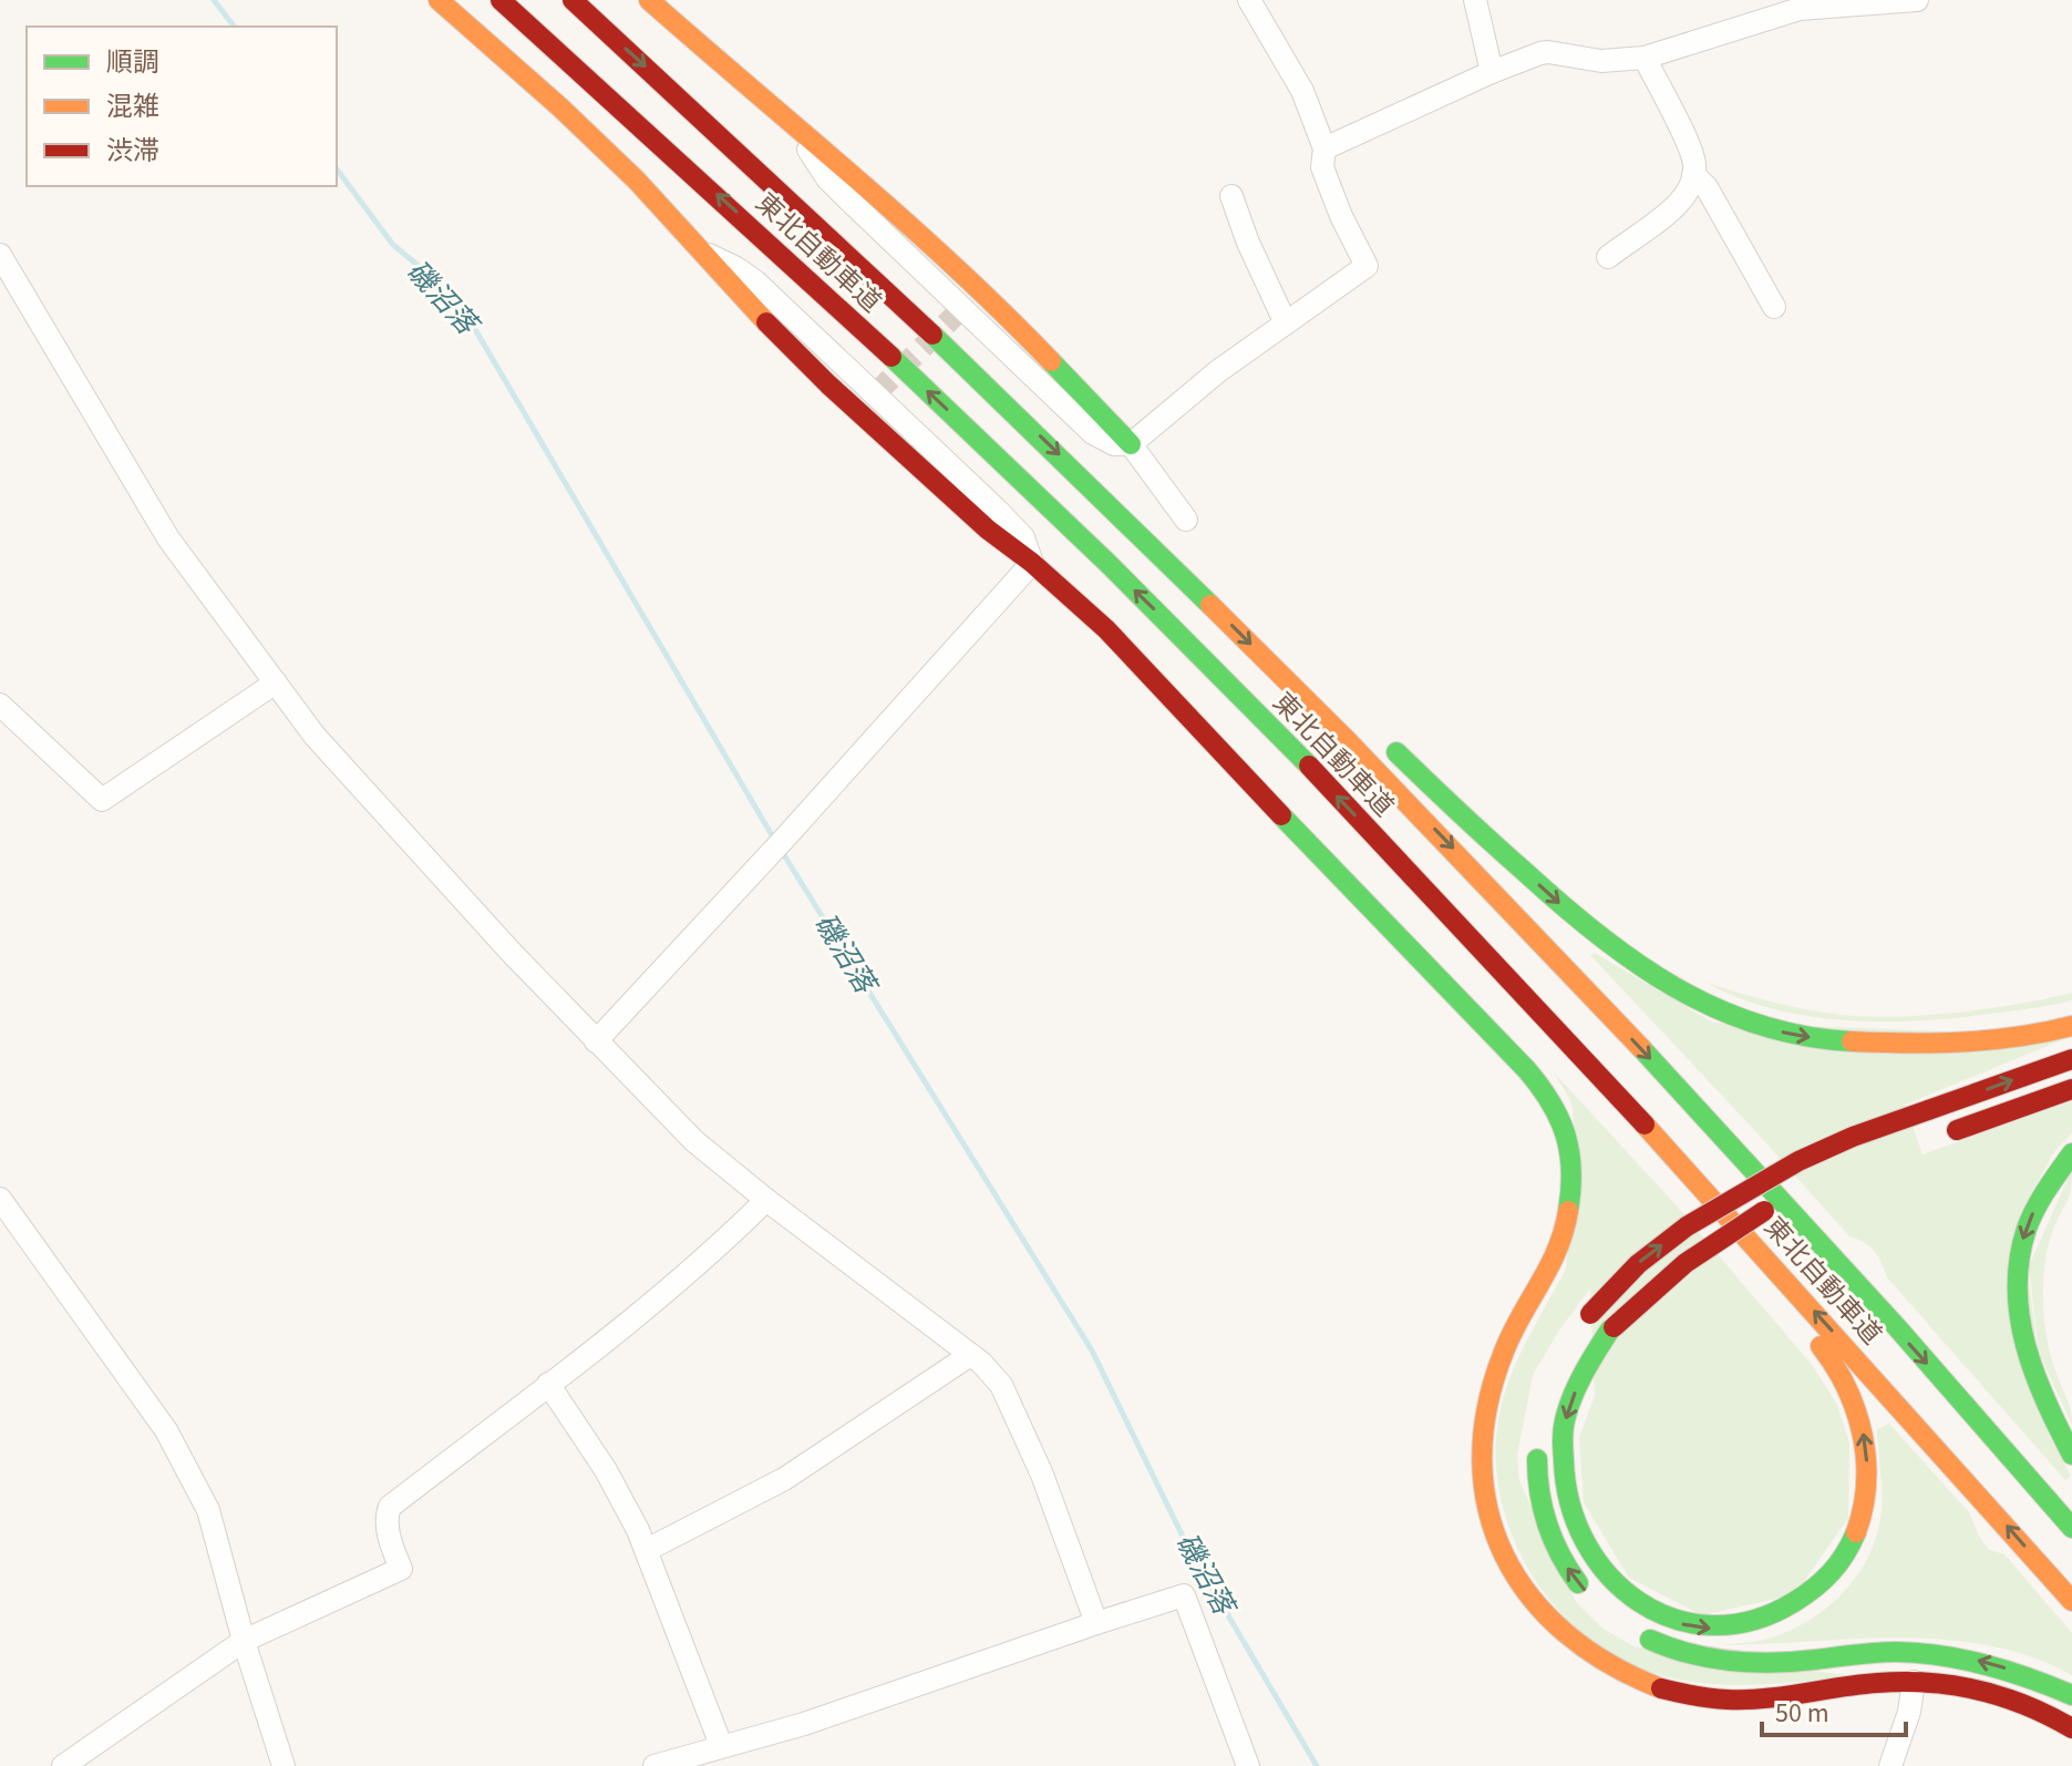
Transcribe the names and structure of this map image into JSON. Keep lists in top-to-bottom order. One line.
{"streets":{"main road":["東北自動車道"]},"water":["磯沼落"],"legend":["順調","混雑","渋滞"],"scale_bar":"50 m"}
